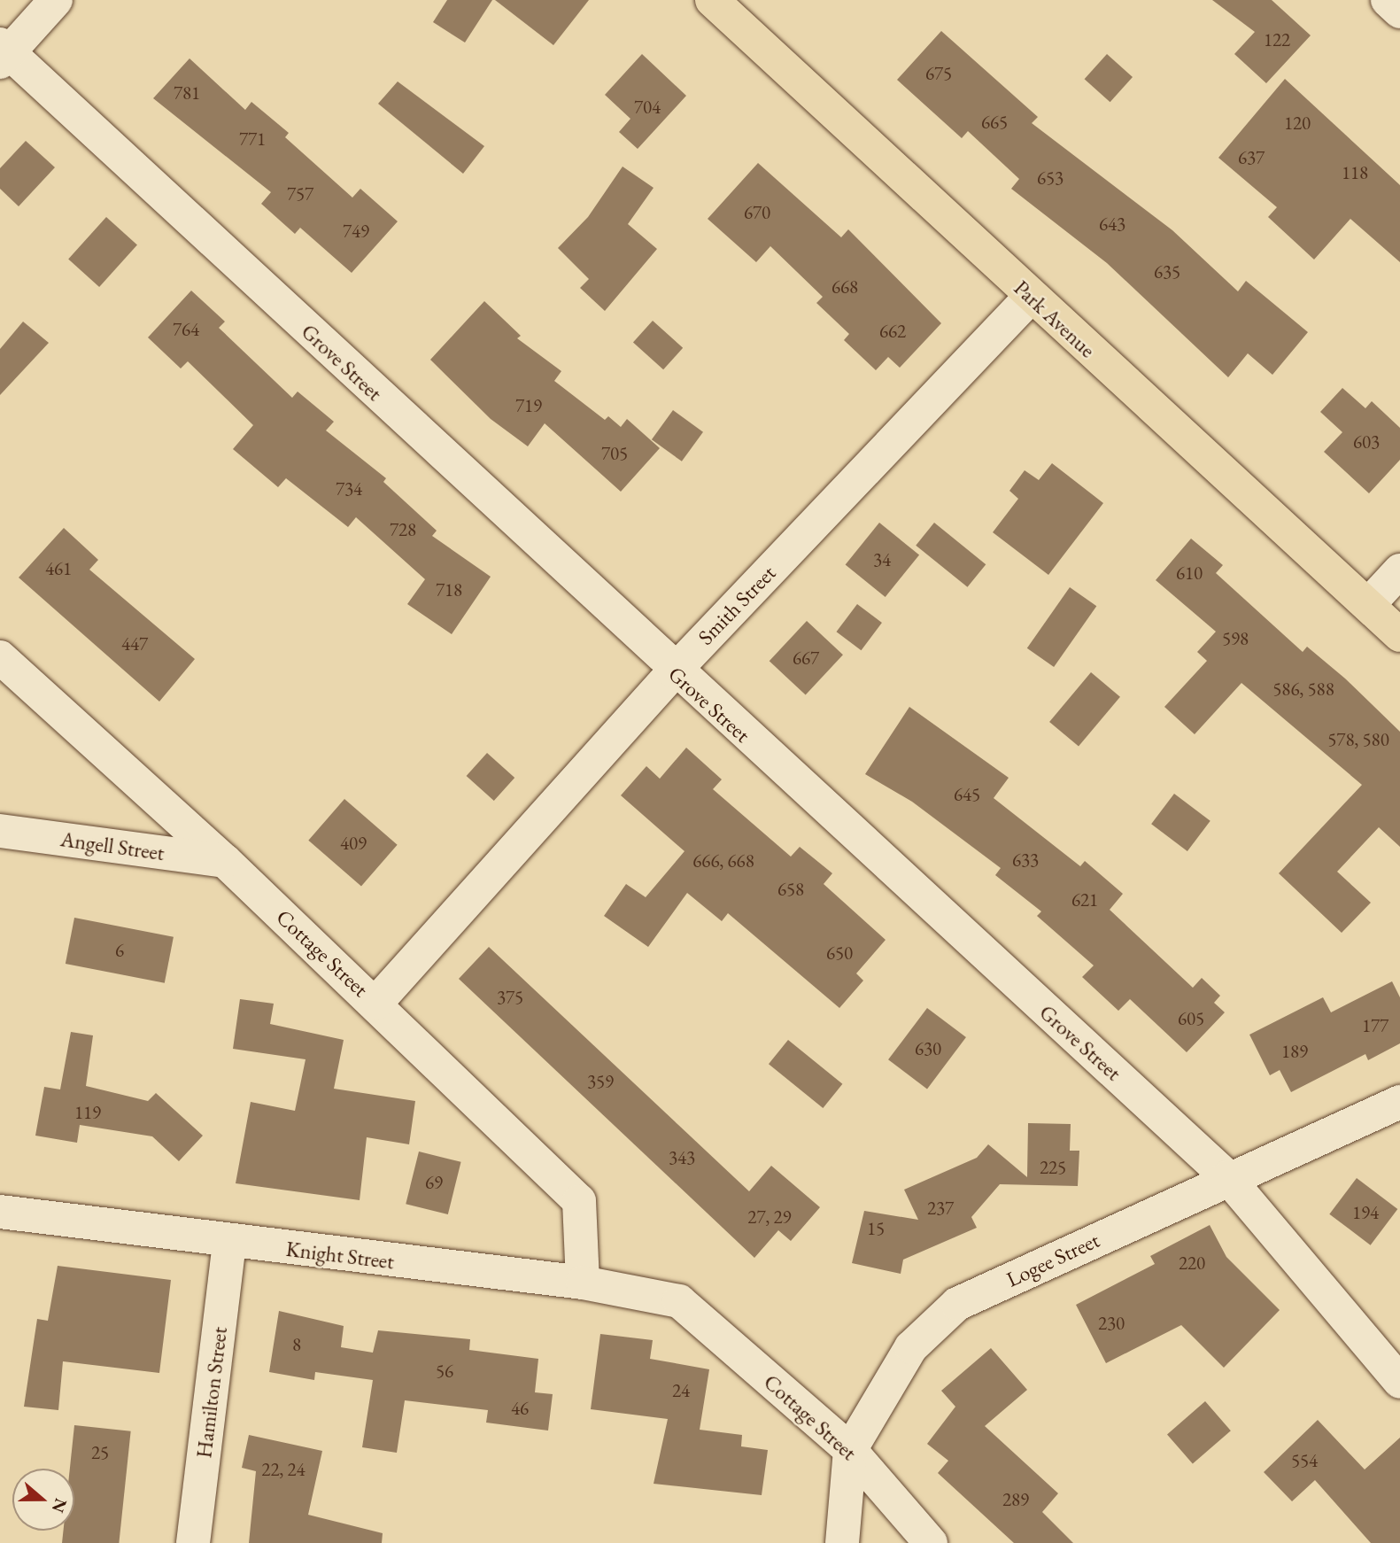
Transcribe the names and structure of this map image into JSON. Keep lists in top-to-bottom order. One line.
{"streets":{"main road":["Park Avenue"],"street":["Grove Street","Smith Street","Angell Street","Cottage Street","Knight Street","Logee Street","Hamilton Street"]},"crossings":[["Park Avenue","Smith Street"],["Grove Street","Smith Street"],["Grove Street","Logee Street"],["Smith Street","Cottage Street"],["Angell Street","Cottage Street"],["Cottage Street","Knight Street"],["Cottage Street","Logee Street"],["Knight Street","Hamilton Street"]],"house_numbers":["122","675","781","704","665","120","771","637","118","653","757","670","643","749","635","668","764","662","719","603","705","734","728","34","461","610","718","598","447","667","586, 588","578, 580","645","409","633","666, 668","658","621","6","650","375","605","177","630","189","359","119","343","225","69","237","194","27, 29","15","220","230","8","56","24","46","25","554","22, 24","289"],"north":"right"}
